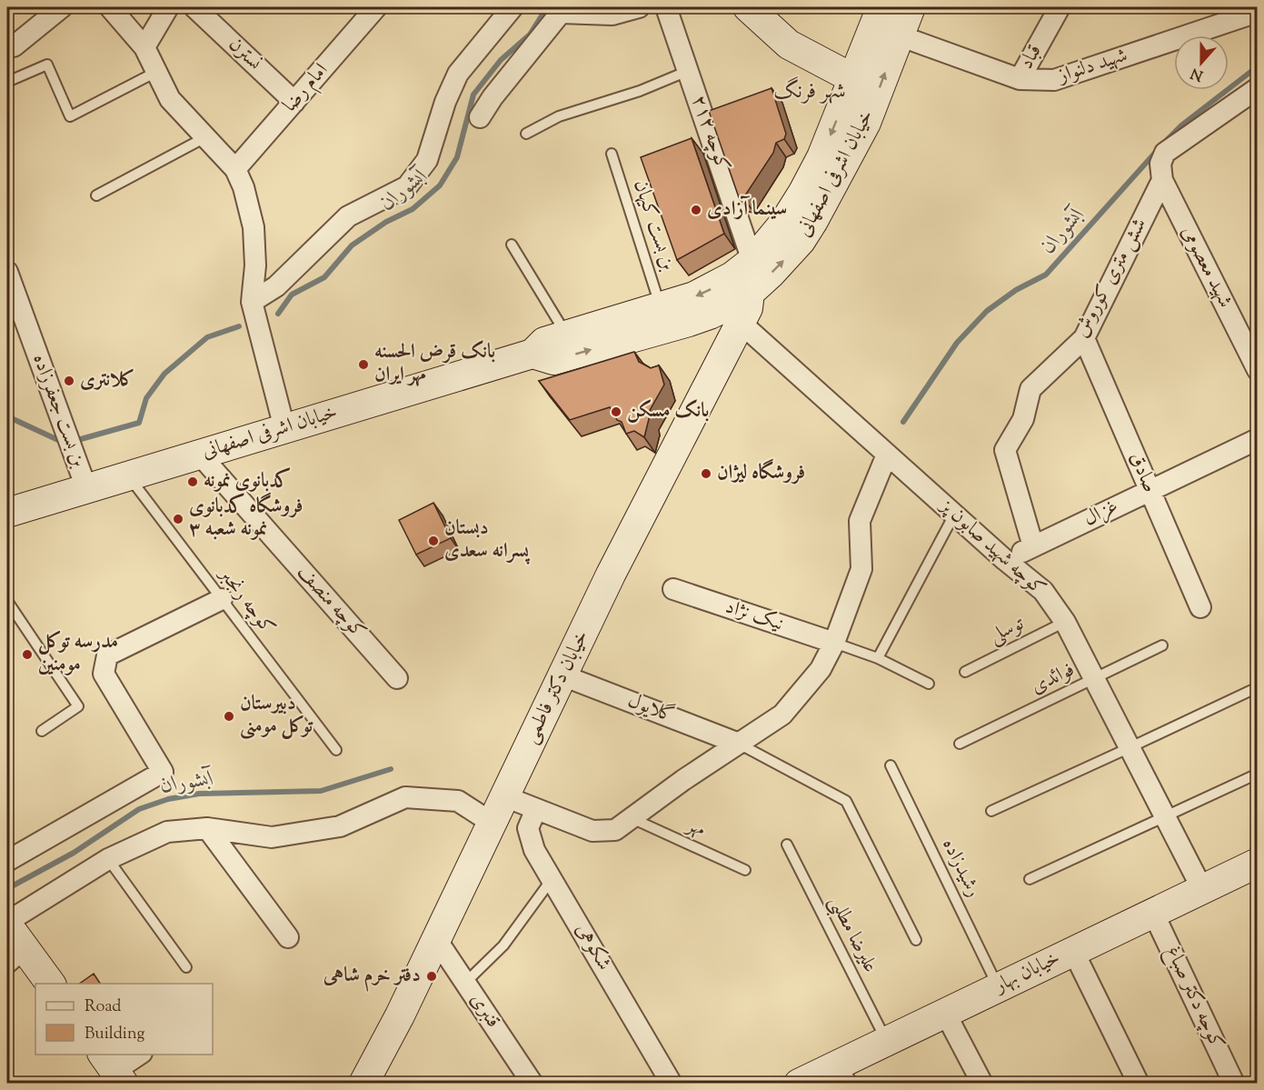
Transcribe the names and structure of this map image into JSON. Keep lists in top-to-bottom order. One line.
{"streets":{"main road":["خیابان اشرفی اصفهانی","خیابان دکتر فاطمی","خیابان بهار"],"street":["نسترن","قباد","شهید دلنواز","امام رضا","کوچه ۲۱۲","شهید معصومی","شش متری کوروش","بن بست جعفرزاده","صادق","غزال","کوچه شهید صابون پز","کوچه منصف","نیک نژاد","گلایول","شکوهی","کوچه دکتر صباغ","قنبری"],"lane":["بن بست کیهان","کوچه رنجبر","توسلی","فوائدی","مهر","رشیدزاده","علیرضا مطلبی"]},"crossings":[["نسترن","امام رضا"],["قباد","شهید دلنواز"],["شهید دلنواز","خیابان اشرفی اصفهانی"],["کوچه ۲۱۲","خیابان اشرفی اصفهانی"],["خیابان اشرفی اصفهانی","بن بست کیهان"],["خیابان اشرفی اصفهانی","بن بست جعفرزاده"],["خیابان اشرفی اصفهانی","کوچه رنجبر"],["خیابان اشرفی اصفهانی","کوچه منصف"],["خیابان اشرفی اصفهانی","خیابان دکتر فاطمی"],["شهید معصومی","شش متری کوروش"],["شش متری کوروش","صادق"],["شش متری کوروش","غزال"],["صادق","غزال"],["غزال","کوچه شهید صابون پز"],["کوچه شهید صابون پز","توسلی"],["کوچه شهید صابون پز","فوائدی"],["کوچه شهید صابون پز","خیابان دکتر فاطمی"],["کوچه شهید صابون پز","خیابان بهار"],["خیابان دکتر فاطمی","گلایول"],["خیابان دکتر فاطمی","قنبری"],["رشیدزاده","خیابان بهار"],["علیرضا مطلبی","خیابان بهار"],["خیابان بهار","کوچه دکتر صباغ"]],"districts":["شهر فرنگ"],"water":["آبشوران"],"places":["سینما آزادی","بانک قرض الحسنه مهر ایران","کلانتری","بانک مسکن","فروشگاه لیژان","کدبانوی نمونه","فروشگاه کدبانوی نمونه شعبه ۳","دبستان پسرانه سعدی","مدرسه توکل مومنین","دبیرستان توکل مومنی","دفتر خرم شاهی"],"legend":["Road","Building"],"north":"bottom"}
